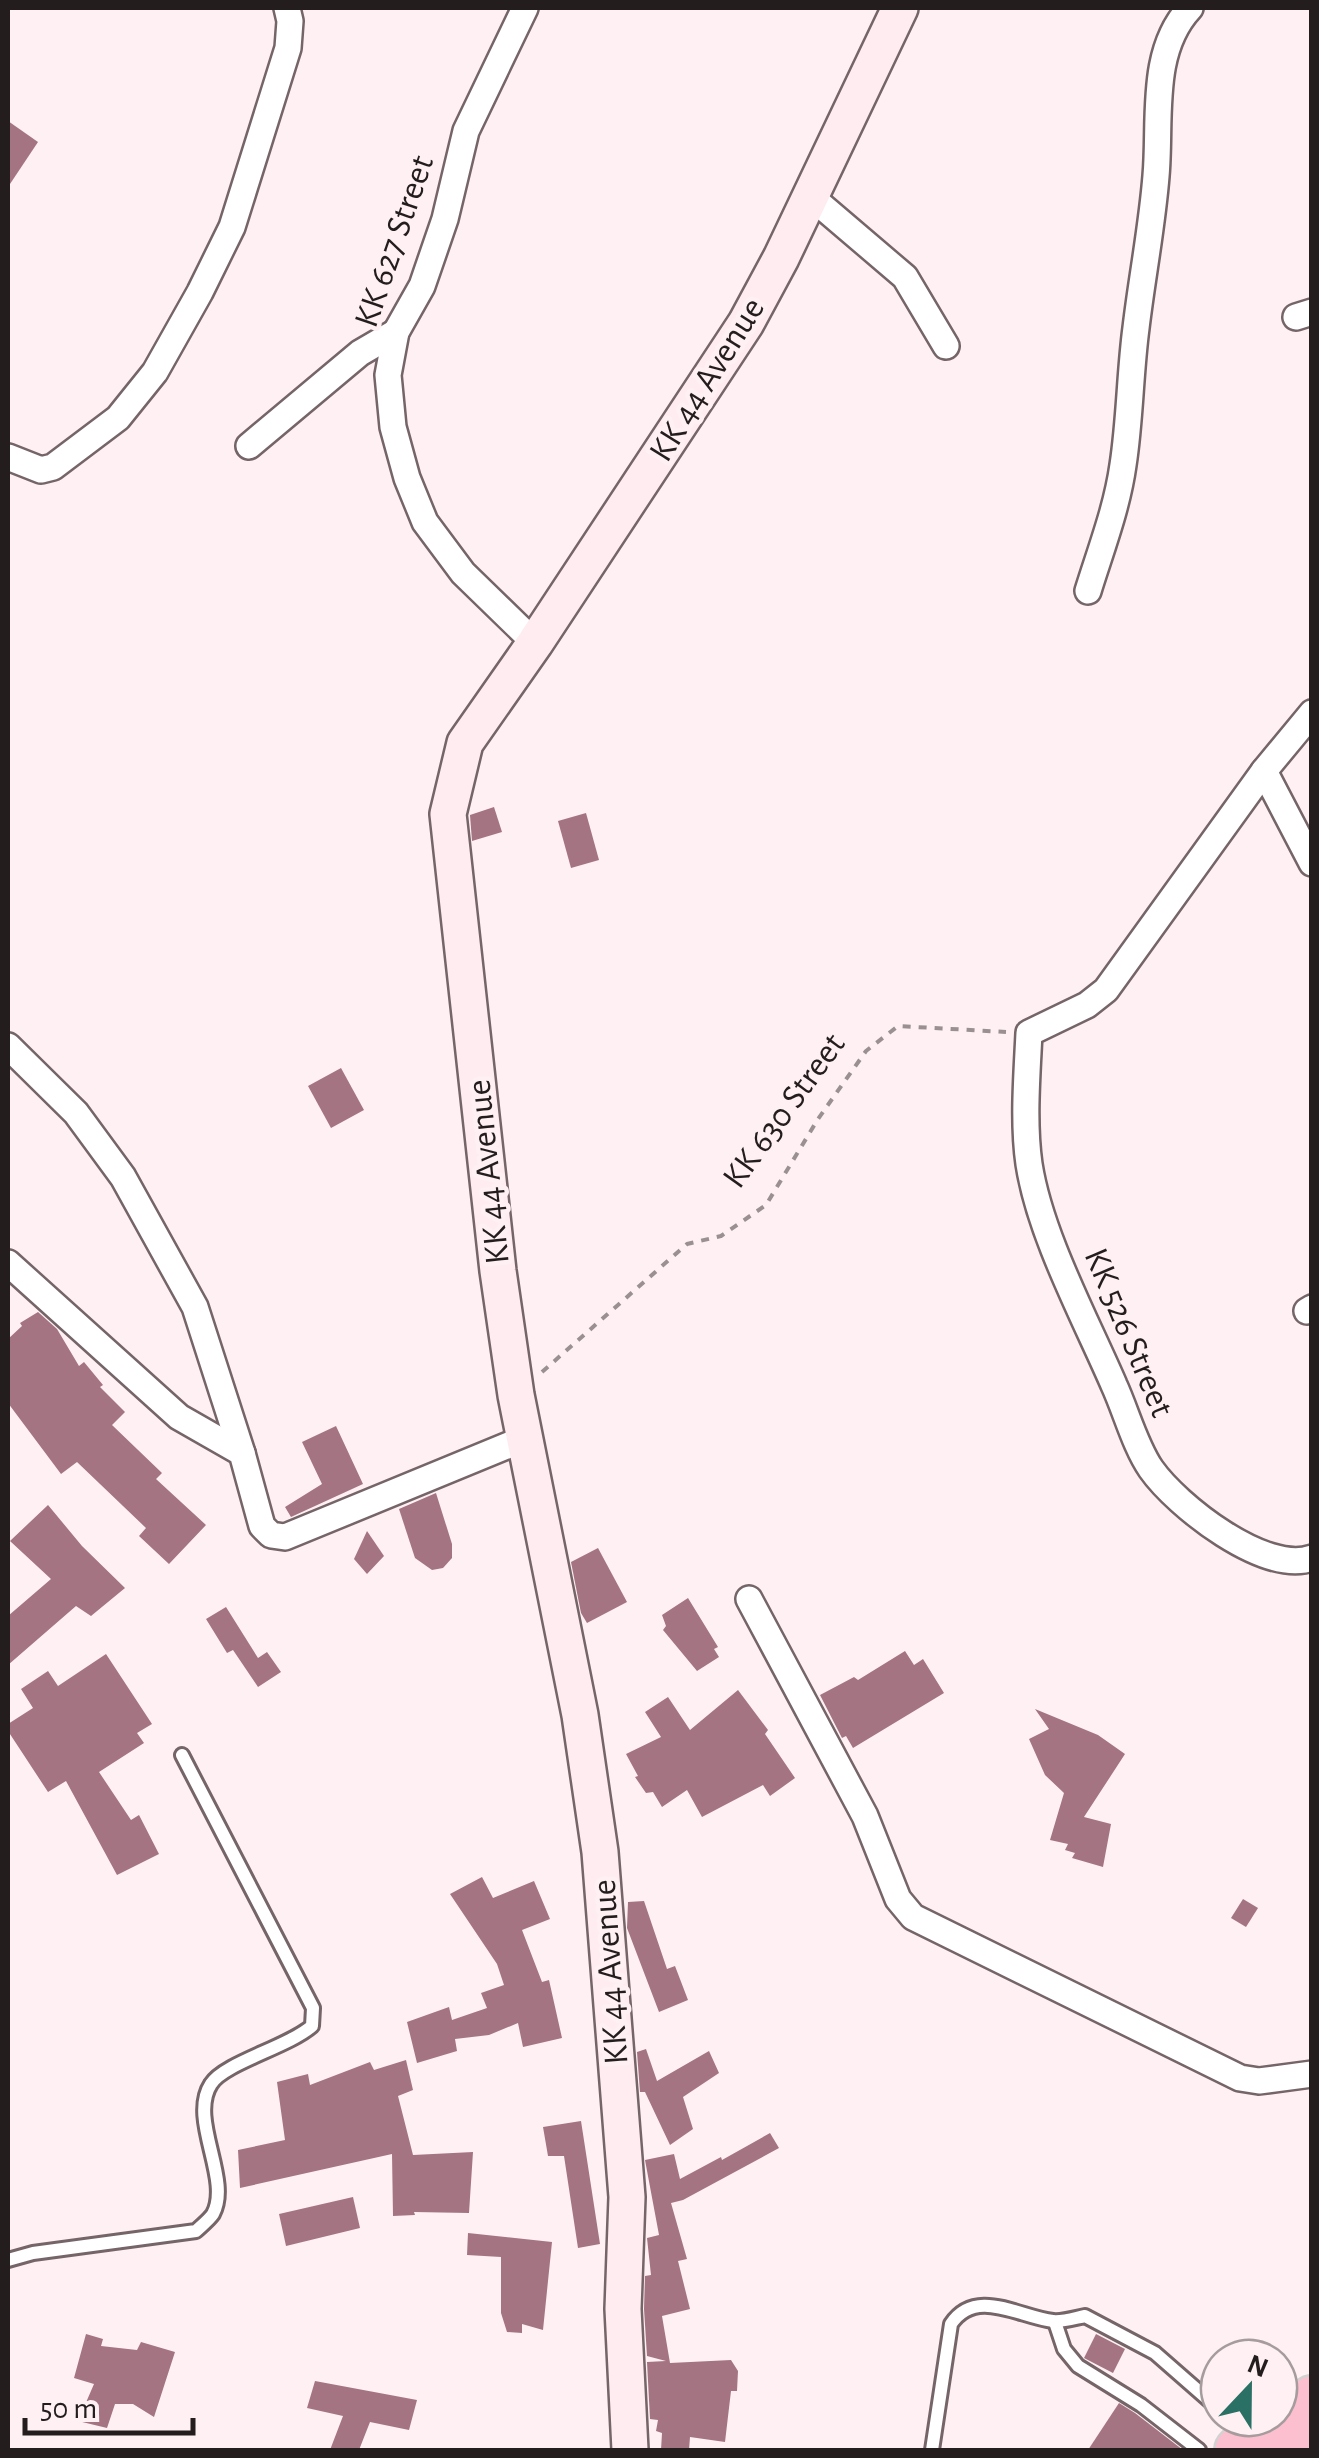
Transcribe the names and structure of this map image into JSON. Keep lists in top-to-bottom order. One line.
{"streets":{"main road":["KK 44 Avenue"],"street":["KK 627 Street","KK 526 Street"],"path":["KK 630 Street"]},"crossings":[["KK 627 Street","KK 44 Avenue"],["KK 44 Avenue","KK 630 Street"],["KK 630 Street","KK 526 Street"]],"scale_bar":"50 m","north":"top"}
